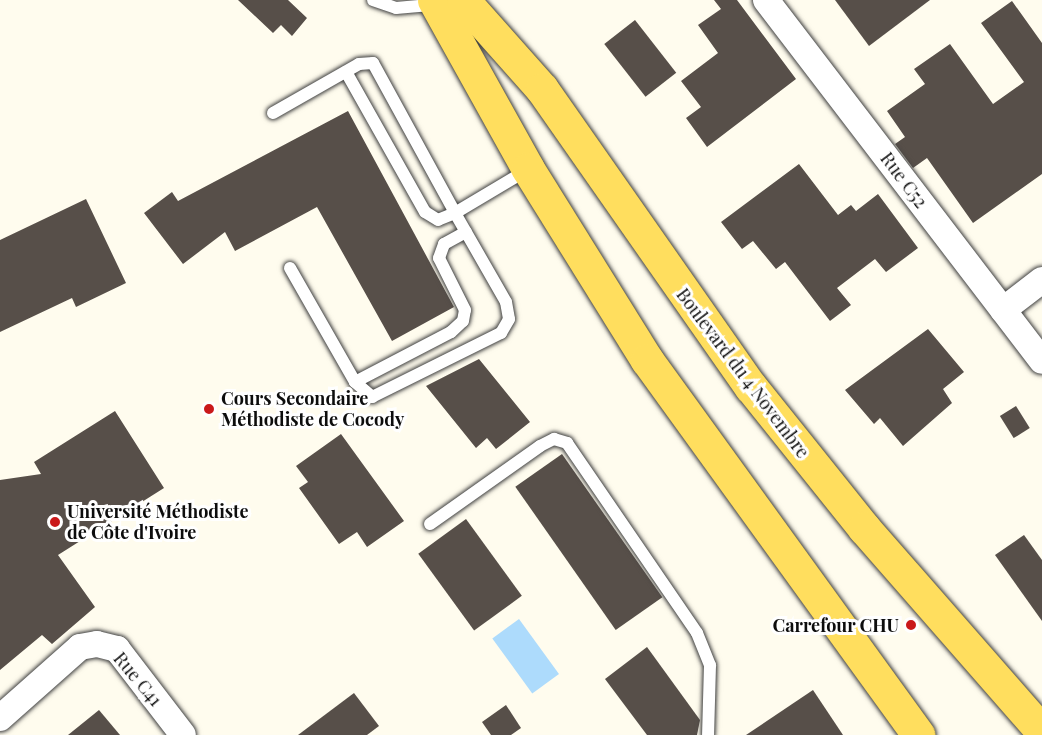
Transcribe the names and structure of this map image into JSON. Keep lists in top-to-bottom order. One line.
{"streets":{"main road":["Boulevard du 4 Novembre"],"street":["Rue C52","Rue C41"]},"places":["Cours Secondaire Méthodiste de Cocody","Université Méthodiste de Côte d'Ivoire","Carrefour CHU"]}
